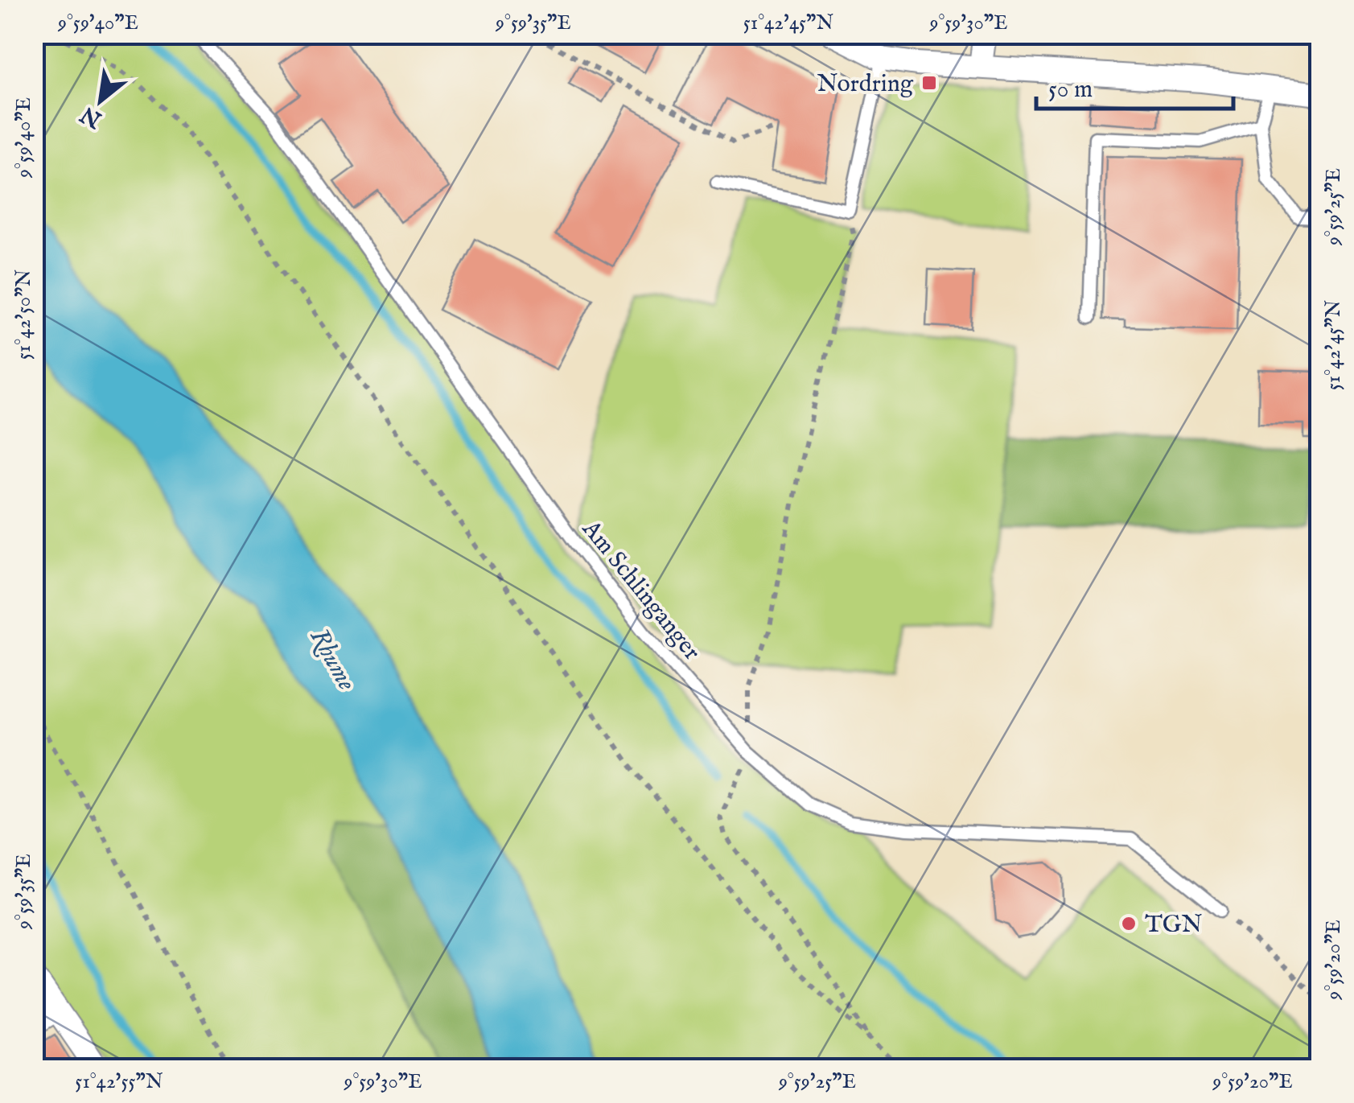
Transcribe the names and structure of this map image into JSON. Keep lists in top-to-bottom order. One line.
{"streets":{"lane":["Am Schlinganger"]},"water":["Rhume"],"places":{"transit":["Nordring"],"other":["TGN"]},"scale_bar":"50 m","north":"bottom left","coordinates":["9°59'40\"E","9°59'35\"E","51°42'45\"N","9°59'30\"E","9°59'25\"E","51°42'50\"N","9°59'20\"E","51°42'55\"N"]}
